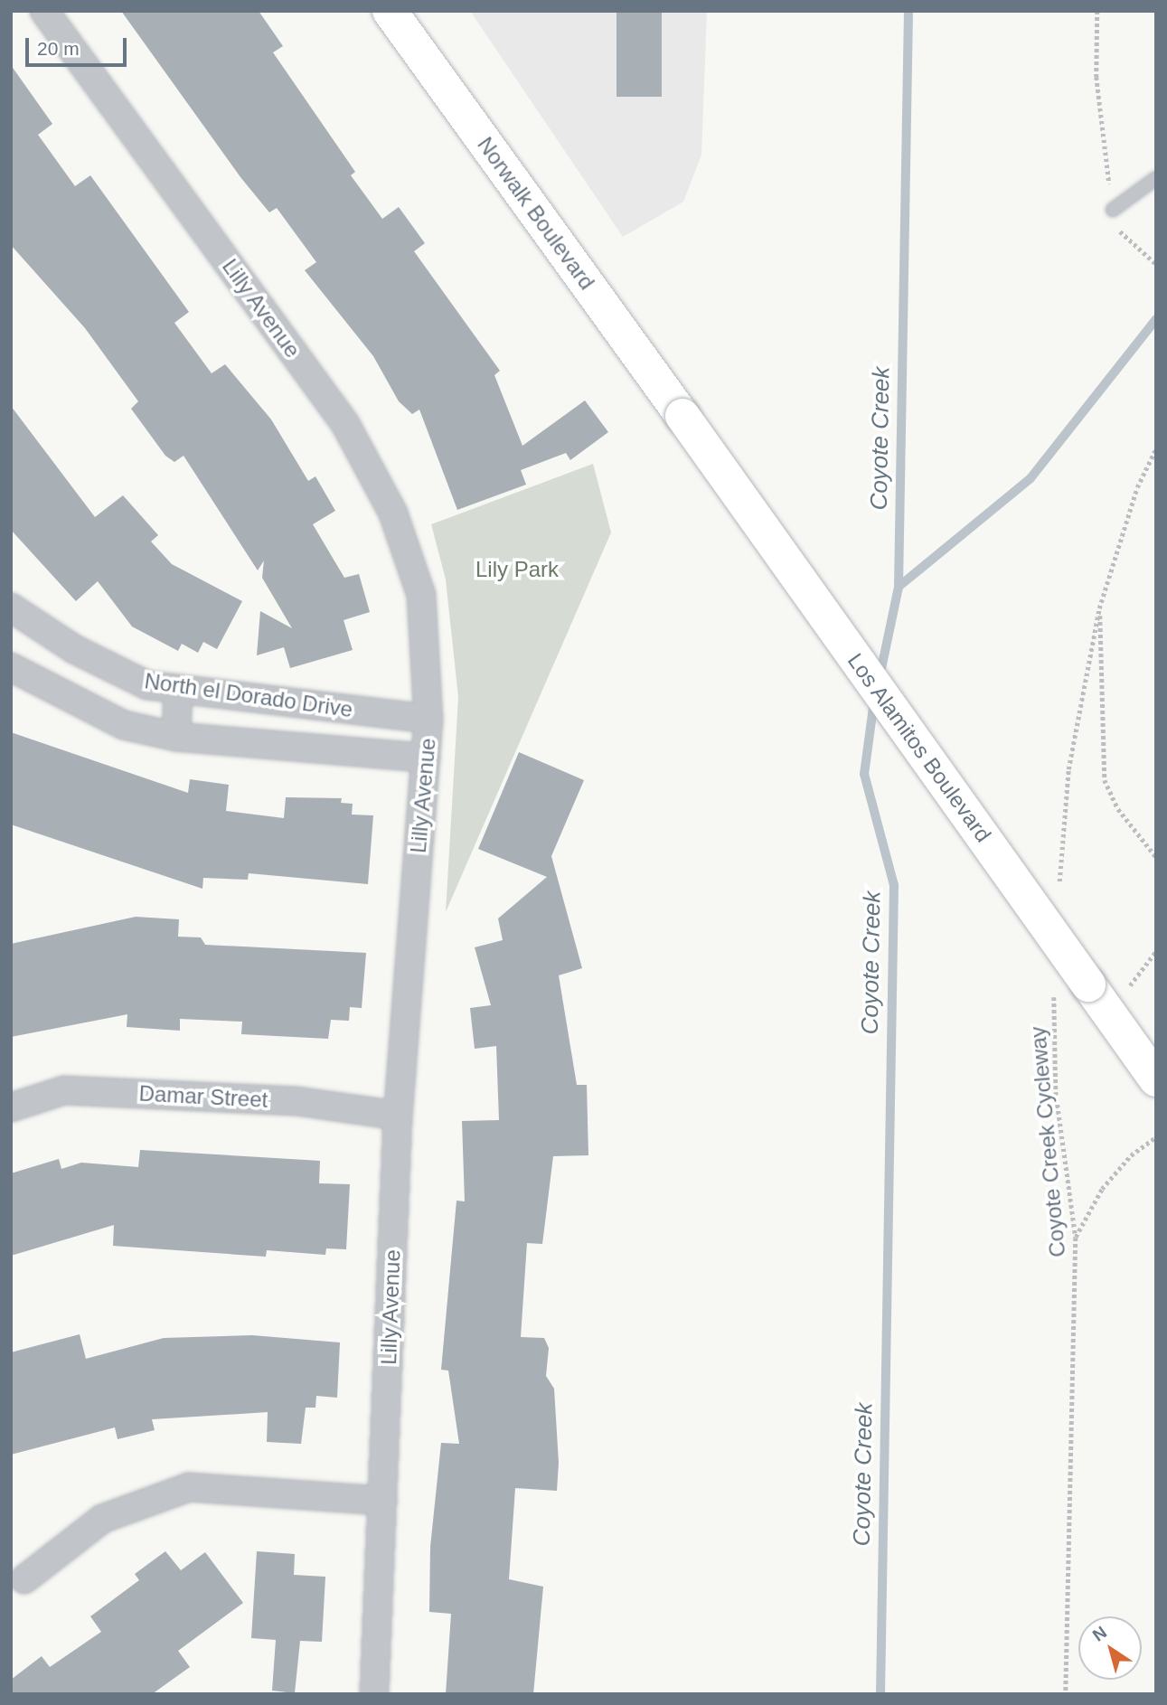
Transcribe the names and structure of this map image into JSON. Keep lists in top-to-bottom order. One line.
{"streets":{"main road":["Norwalk Boulevard","Los Alamitos Boulevard"],"street":["Lilly Avenue","North el Dorado Drive","Damar Street"],"path":["Coyote Creek Cycleway"]},"crossings":[["Norwalk Boulevard","Los Alamitos Boulevard"],["Lilly Avenue","North el Dorado Drive"],["Lilly Avenue","Damar Street"]],"water":["Coyote Creek"],"parks":["Lily Park"],"scale_bar":"20 m","north":"top left"}
